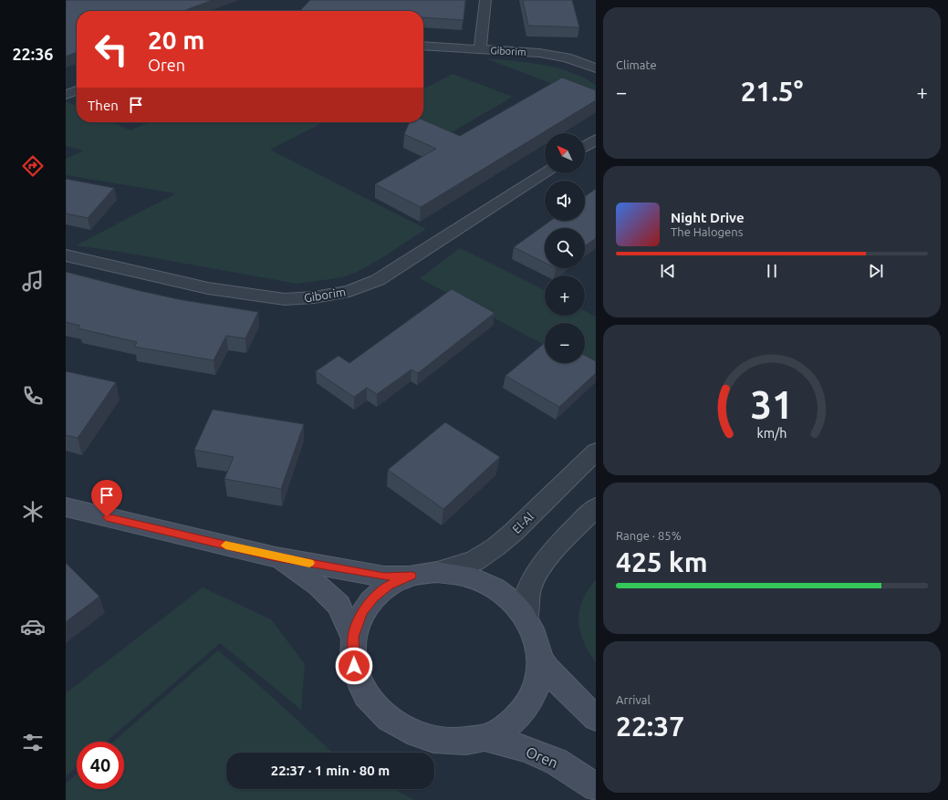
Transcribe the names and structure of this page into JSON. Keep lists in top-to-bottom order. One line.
{"streets":{"street":["Giborim","El-Al","Oren"]},"north":"top left","page":{"tabs":"22:36","tile":["Climate",["Range · 85%","425 km"],["Arrival","22:37"]],"turn":["20 m","Oren"],"heat":["−","21.5°","+"],"then":"Then","map_buttons":["+","−"],"song":["Night Drive","The Halogens"],"limit":"40","trip":"22:37 · 1 min · 80 m","gauge":["31","km/h"]}}
